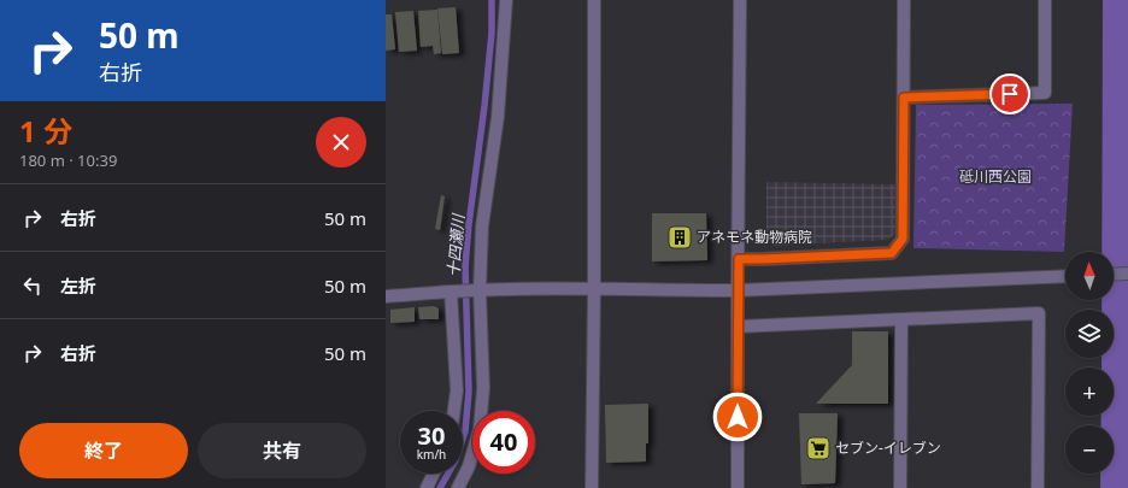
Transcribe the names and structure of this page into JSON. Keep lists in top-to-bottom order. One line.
{"water":["十四瀬川"],"parks":["砥川西公園"],"places":{"building":["アネモネ動物病院"],"supermarket":["セブン-イレブン"]},"north":"top","page":{"turn":["50 m","右折"],"heading":["1 分","180 m · 10:39"],"list":[{"name":"右折","value":"50 m"},{"name":"左折","value":"50 m"},{"name":"右折","value":"50 m"}],"map_buttons":["+","−"],"speed":"30 km/h","limit":"40","buttons":["終了","共有"]}}
